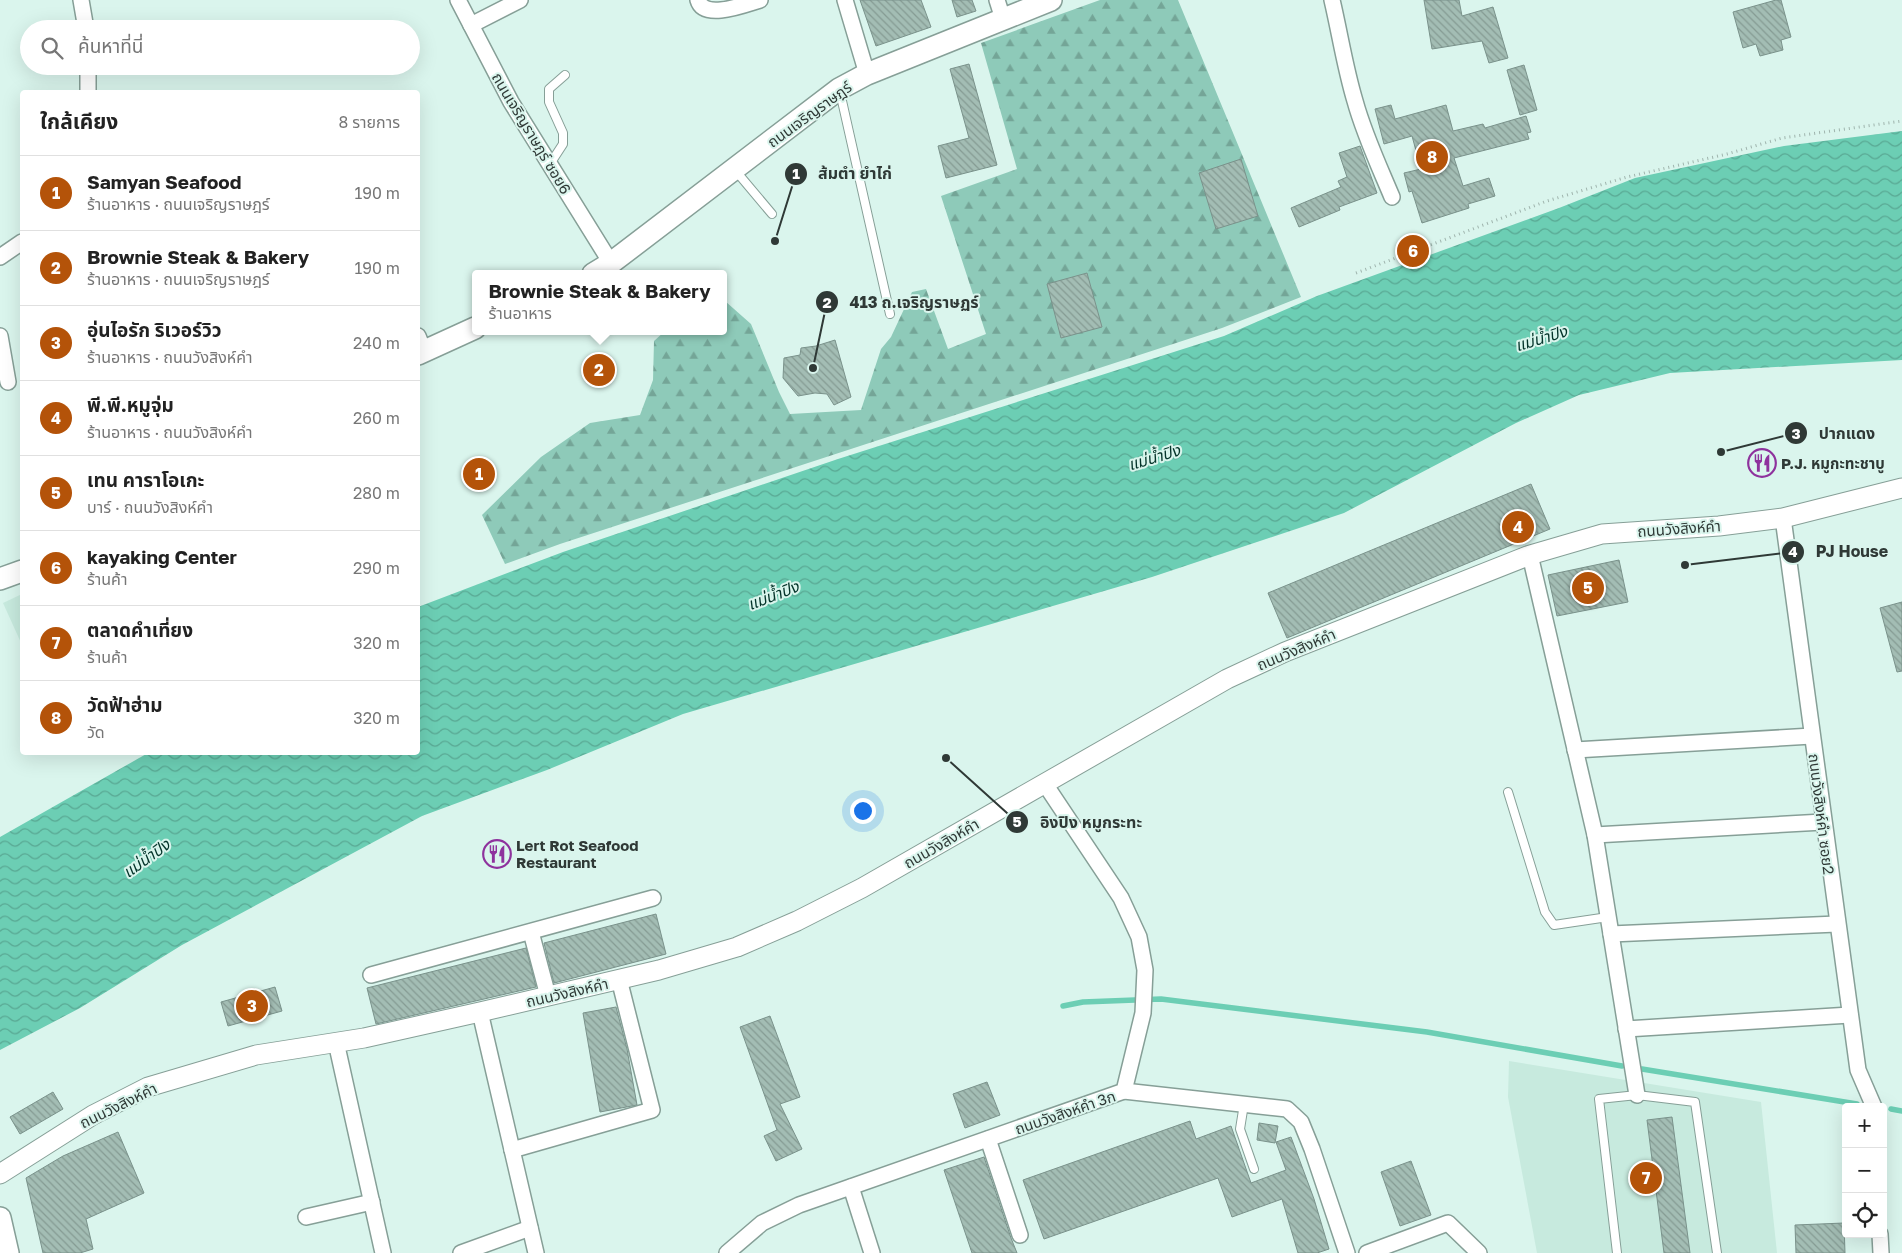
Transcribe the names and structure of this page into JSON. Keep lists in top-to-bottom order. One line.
{"streets":{"main road":["ถนนเจริญราษฎร์"],"street":["ถนนเจริญราษฎร์ ซอย6","ถนนวังสิงห์คำ","ถนนวังสิงห์คำ ซอย2","ถนนวังสิงห์คำ 3ก"]},"crossings":[["ถนนเจริญราษฎร์","ถนนเจริญราษฎร์ ซอย6"],["ถนนวังสิงห์คำ","ถนนวังสิงห์คำ ซอย2"],["ถนนวังสิงห์คำ","ถนนวังสิงห์คำ 3ก"]],"water":["แม่น้ำปิง"],"places":{"other":["ส้มตำ ยำไก่","413 ถ.เจริญราษฏร์","ปากแดง","PJ House","อิงปิง หมูกระทะ"],"restaurant":["P.J. หมูกะทะชาบู","Lert Rot Seafood Restaurant"]},"page":{"search":"ค้นหาที่นี่","heading":["ใกล้เคียง","8 รายการ"],"pins":["8","6","2","1","4","5","3","7"],"list":[{"mark":"1","name":"Samyan Seafood","note":"ร้านอาหาร · ถนนเจริญราษฎร์","value":"190 m"},{"mark":"2","name":"Brownie Steak & Bakery","note":"ร้านอาหาร · ถนนเจริญราษฎร์","value":"190 m"},{"mark":"3","name":"อุ่นไอรัก ริเวอร์วิว","note":"ร้านอาหาร · ถนนวังสิงห์คำ","value":"240 m"},{"mark":"4","name":"พี.พี.หมูจุ่ม","note":"ร้านอาหาร · ถนนวังสิงห์คำ","value":"260 m"},{"mark":"5","name":"เทน คาราโอเกะ","note":"บาร์ · ถนนวังสิงห์คำ","value":"280 m"},{"mark":"6","name":"kayaking Center","note":"ร้านค้า","value":"290 m"},{"mark":"7","name":"ตลาดคำเที่ยง","note":"ร้านค้า","value":"320 m"},{"mark":"8","name":"วัดฟ้าฮ่าม","note":"วัด","value":"320 m"}],"popup":["Brownie Steak & Bakery","ร้านอาหาร"],"map_buttons":["+","−"]}}
